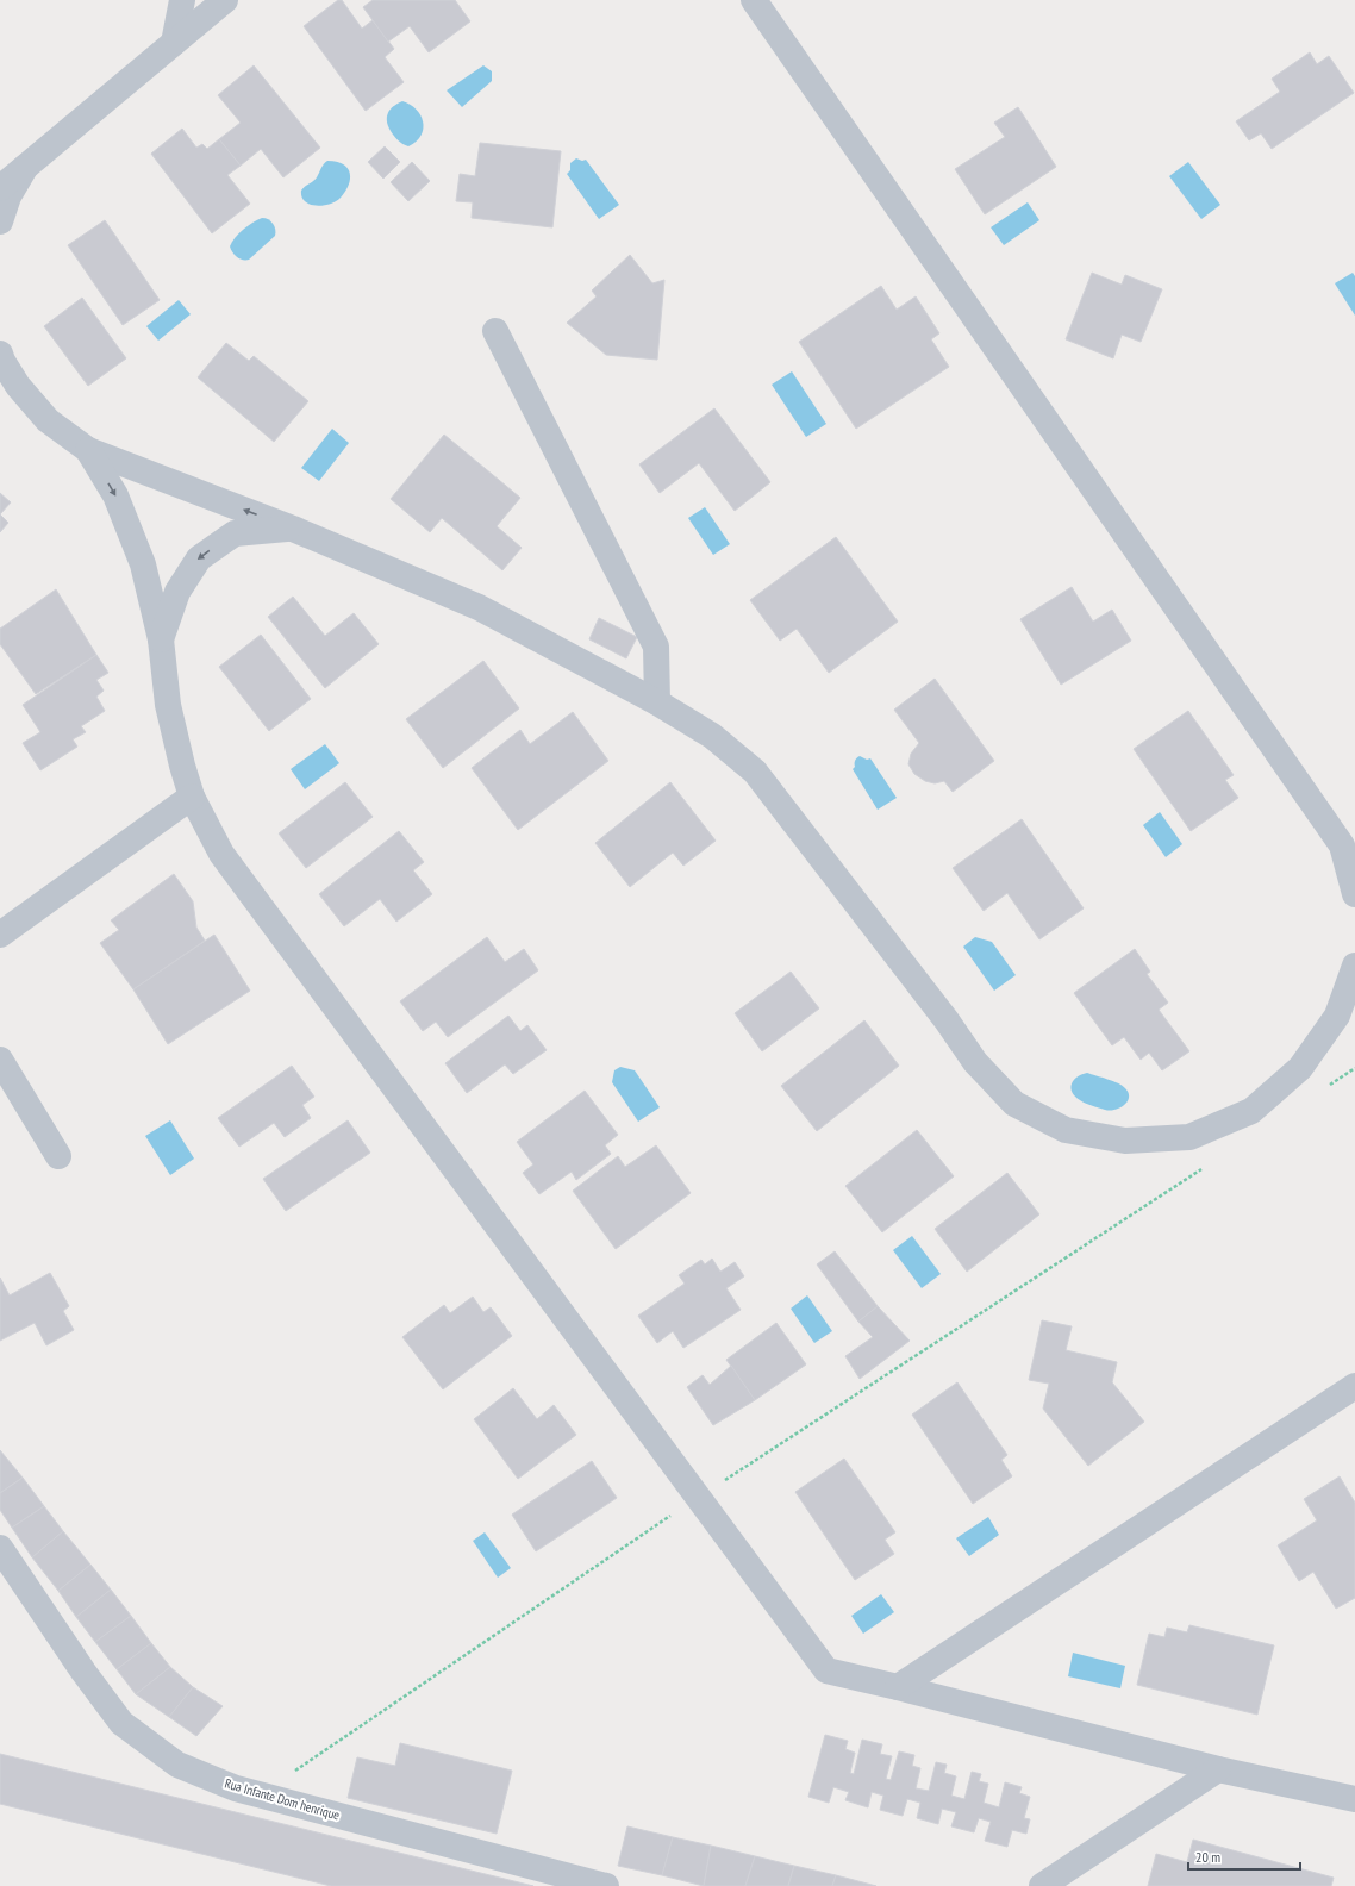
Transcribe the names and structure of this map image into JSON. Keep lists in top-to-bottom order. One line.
{"streets":{"street":["Rua Infante Dom henrique"]},"scale_bar":"20 m"}
